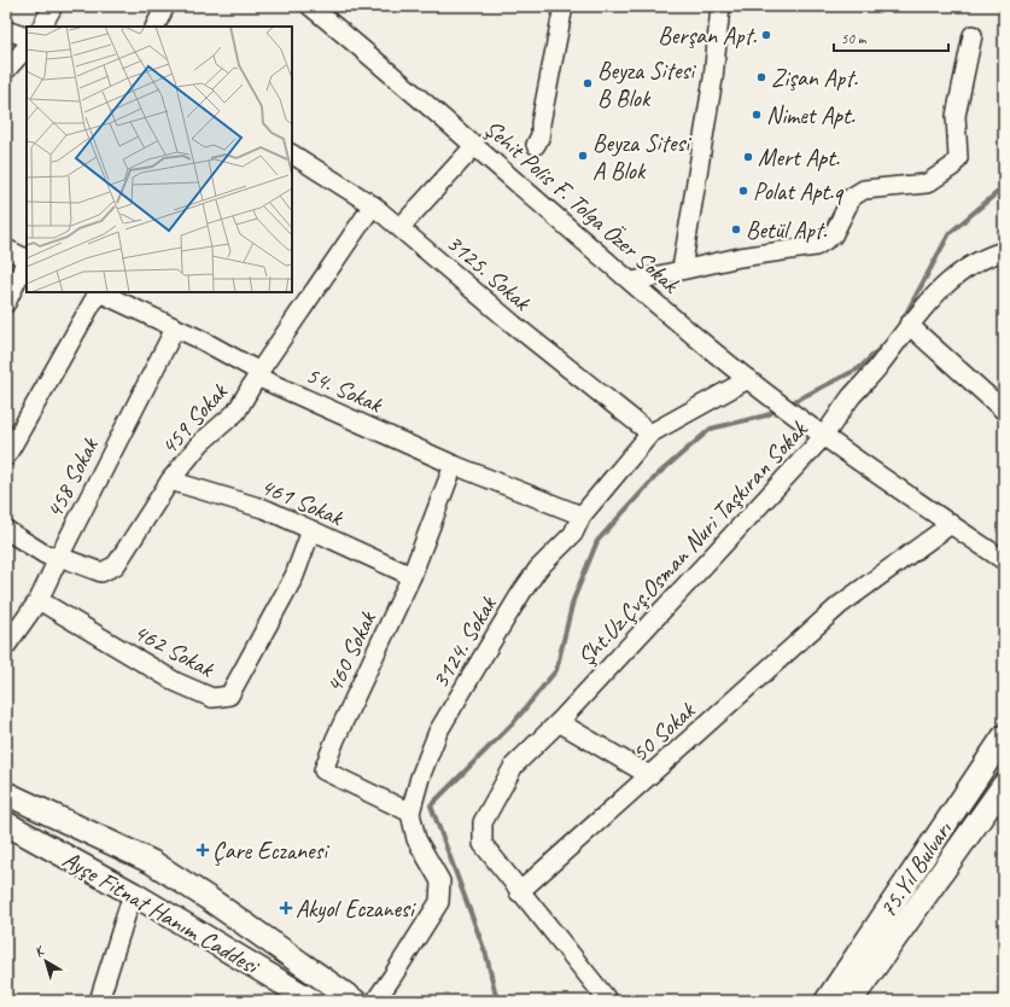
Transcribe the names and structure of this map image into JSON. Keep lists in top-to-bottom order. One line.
{"streets":{"main road":["75.Yıl Bulvarı","Ayşe Fitnat Hanım Caddesi"],"street":["Şehit Polis F. Tolga Özer Sokak","3125. Sokak","54. Sokak","459 Sokak","458 Sokak","461 Sokak","Şht.Uz.Çvş.Osman Nuri Taşkıran Sokak","3124. Sokak","462 Sokak","460 Sokak","50 Sokak"]},"crossings":[["Şehit Polis F. Tolga Özer Sokak","Şht.Uz.Çvş.Osman Nuri Taşkıran Sokak"],["Şehit Polis F. Tolga Özer Sokak","3124. Sokak"],["Şehit Polis F. Tolga Özer Sokak","50 Sokak"],["3125. Sokak","459 Sokak"],["3125. Sokak","3124. Sokak"],["54. Sokak","459 Sokak"],["54. Sokak","458 Sokak"],["54. Sokak","3124. Sokak"],["54. Sokak","460 Sokak"],["459 Sokak","458 Sokak"],["459 Sokak","461 Sokak"],["458 Sokak","462 Sokak"],["461 Sokak","462 Sokak"],["461 Sokak","460 Sokak"],["Şht.Uz.Çvş.Osman Nuri Taşkıran Sokak","50 Sokak"],["3124. Sokak","460 Sokak"]],"places":{"other":["Berşan Apt.","Zişan Apt.","Beyza Sitesi B Blok","Nimet Apt.","Beyza Sitesi A Blok","Mert Apt.","Polat Apt.q","Betül Apt."],"health":["Çare Eczanesi","Akyol Eczanesi"]},"scale_bar":"50 m","north":"top left"}
